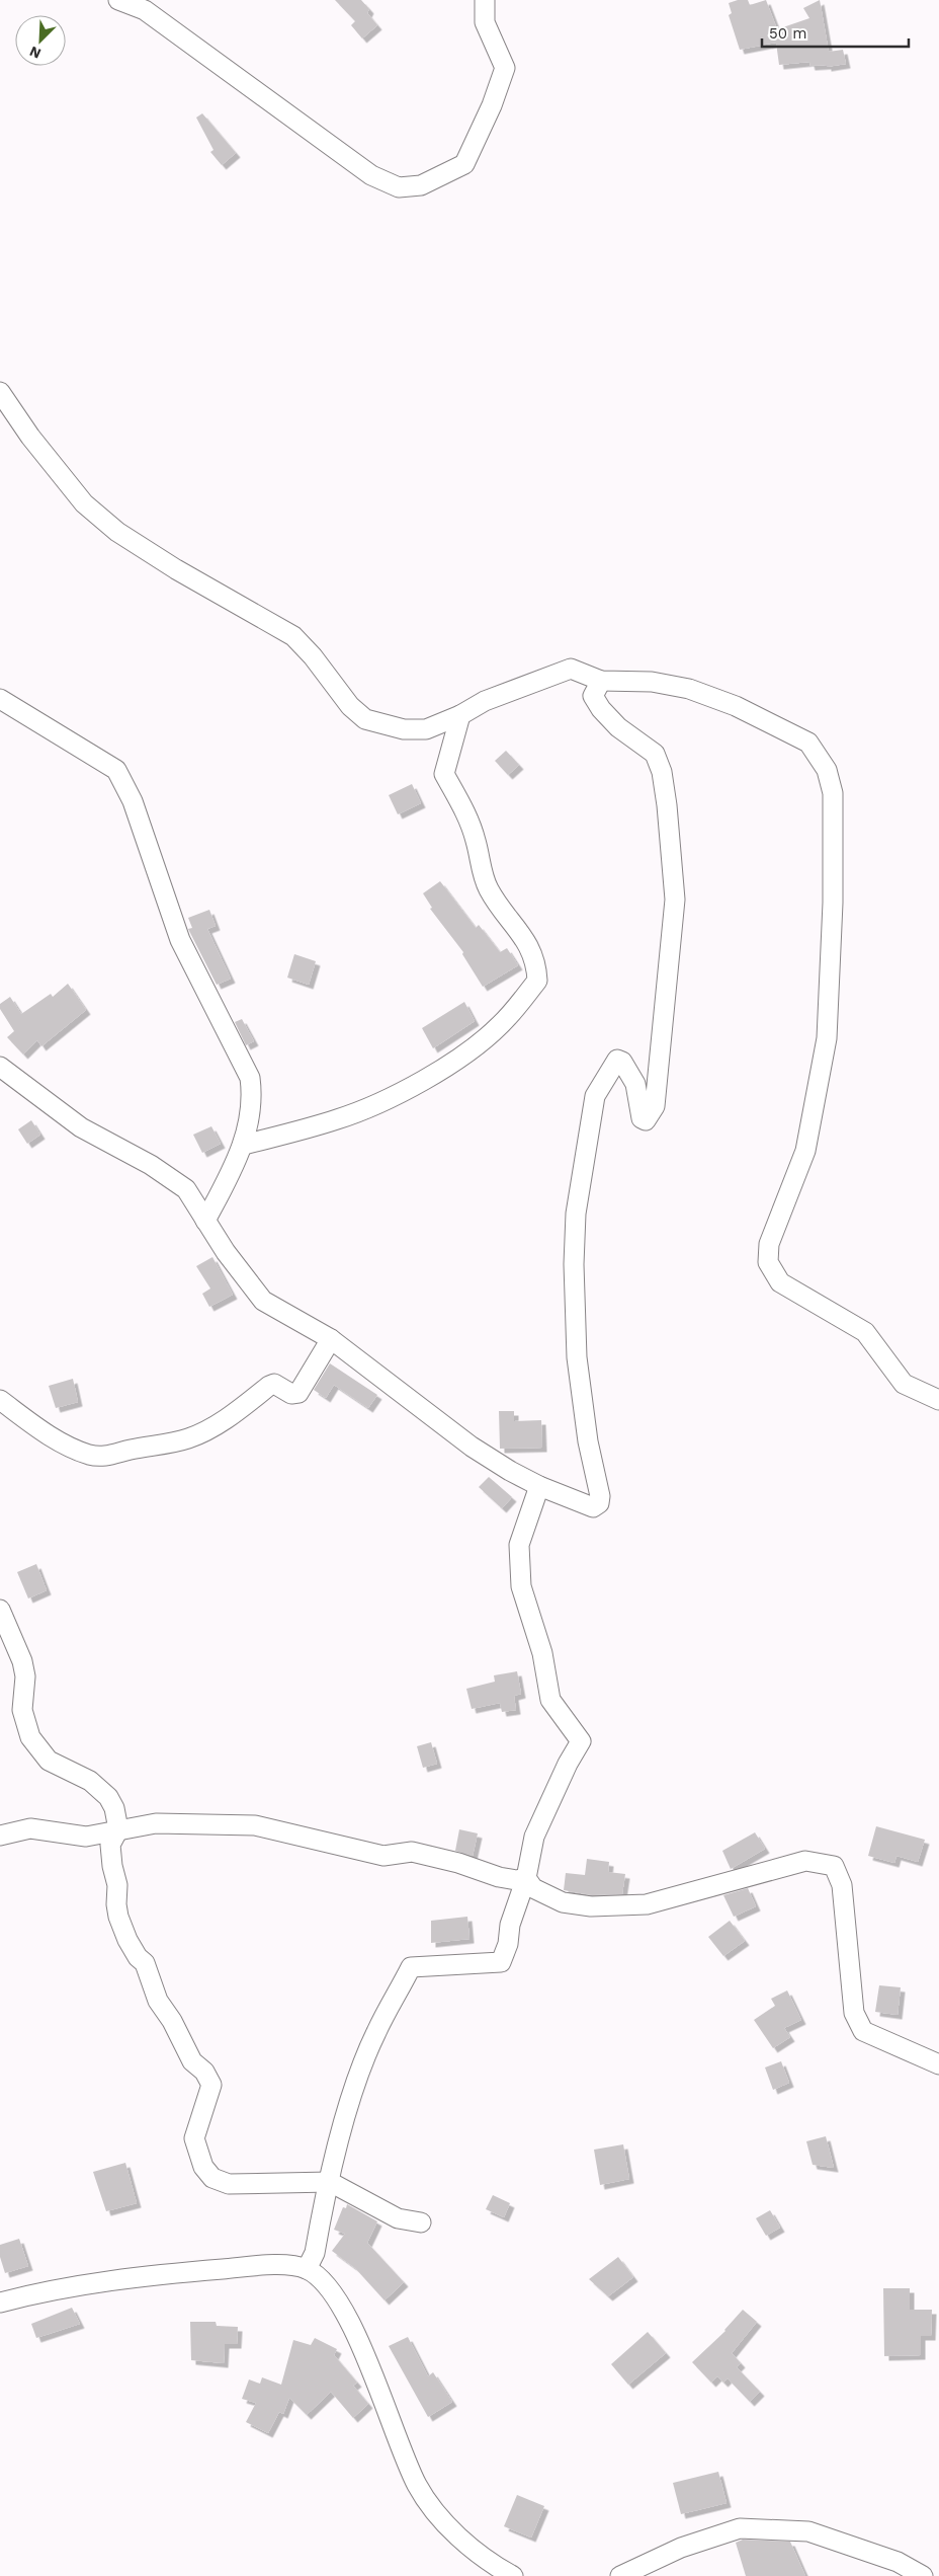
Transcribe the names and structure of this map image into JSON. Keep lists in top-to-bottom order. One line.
{"scale_bar":"50 m","north":"bottom left"}
